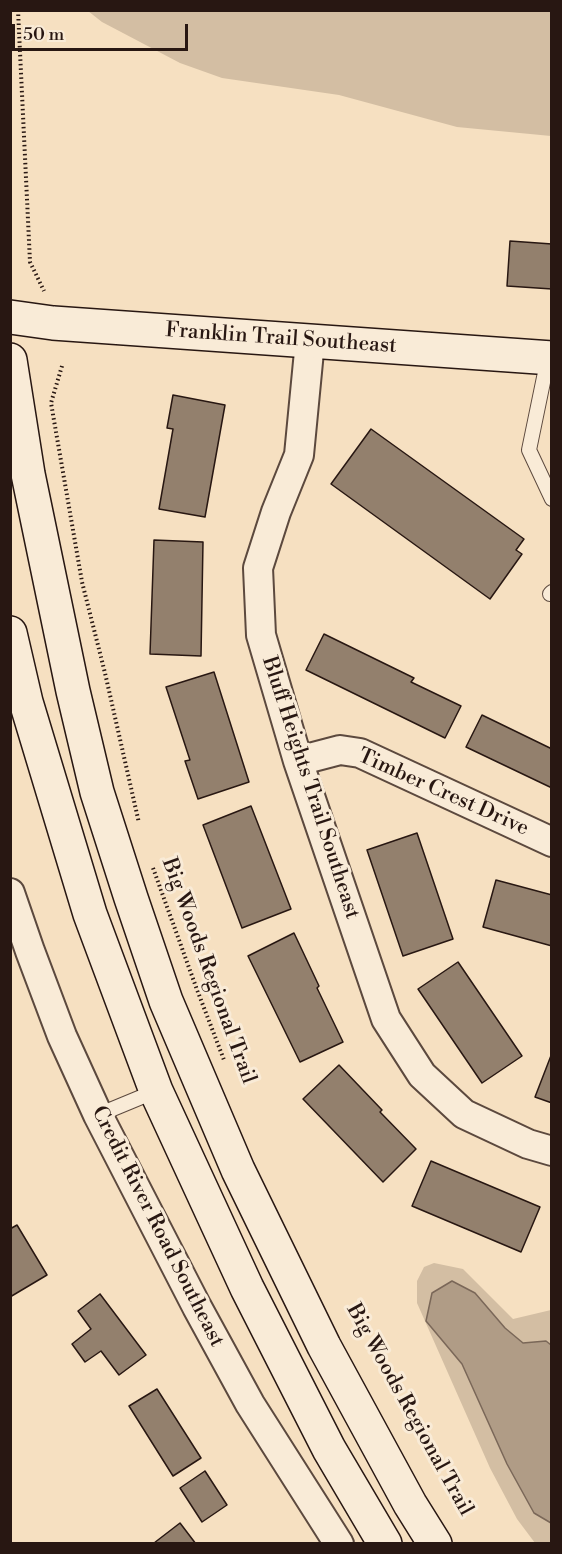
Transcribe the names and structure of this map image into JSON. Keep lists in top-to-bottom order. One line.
{"streets":{"main road":["Franklin Trail Southeast"],"street":["Bluff Heights Trail Southeast","Timber Crest Drive","Credit River Road Southeast"],"path":["Big Woods Regional Trail"]},"crossings":[["Franklin Trail Southeast","Bluff Heights Trail Southeast"],["Bluff Heights Trail Southeast","Timber Crest Drive"]],"scale_bar":"50 m"}
